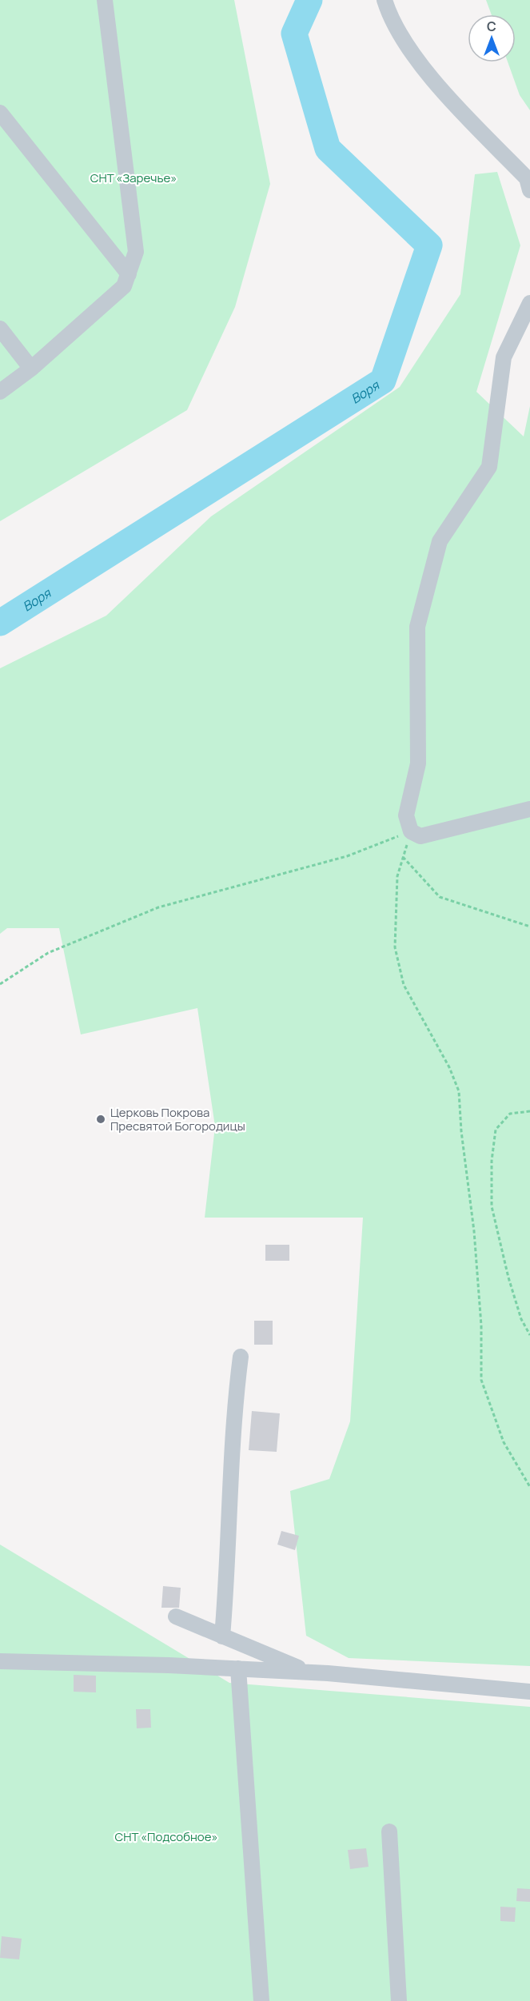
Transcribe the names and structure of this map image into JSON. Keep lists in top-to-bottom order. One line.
{"water":["Воря"],"parks":["СНТ «Заречье»","СНТ «Подсобное»"],"places":["Церковь Покрова Пресвятой Богородицы"],"north":"top"}
